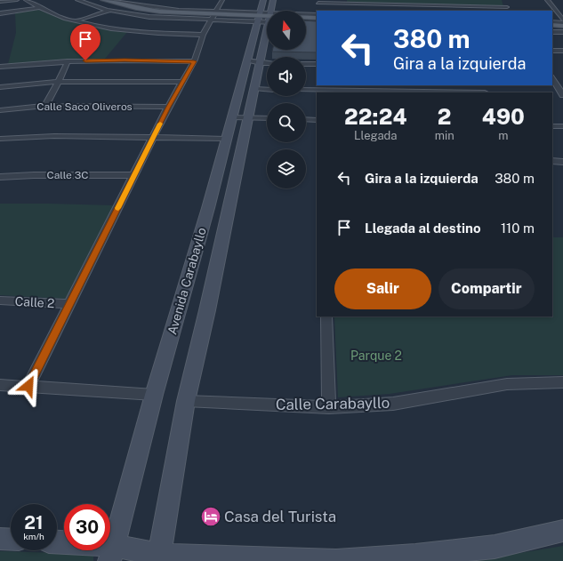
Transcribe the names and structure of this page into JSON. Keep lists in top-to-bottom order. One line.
{"streets":{"main road":["Avenida Carabayllo"],"street":["Calle Saco Oliveros","Calle 3C","Calle 2","Calle Carabayllo"]},"crossings":[["Avenida Carabayllo","Calle Carabayllo"]],"parks":["Parque 2"],"places":{"hotel":["Casa del Turista"]},"north":"top","page":{"turn":["380 m","Gira a la izquierda"],"eta":["22:24","Llegada","2","min","490","m"],"list":[{"name":"Gira a la izquierda","value":"380 m"},{"name":"Llegada al destino","value":"110 m"}],"buttons":["Salir","Compartir"],"speed":"21 km/h","limit":"30"}}
